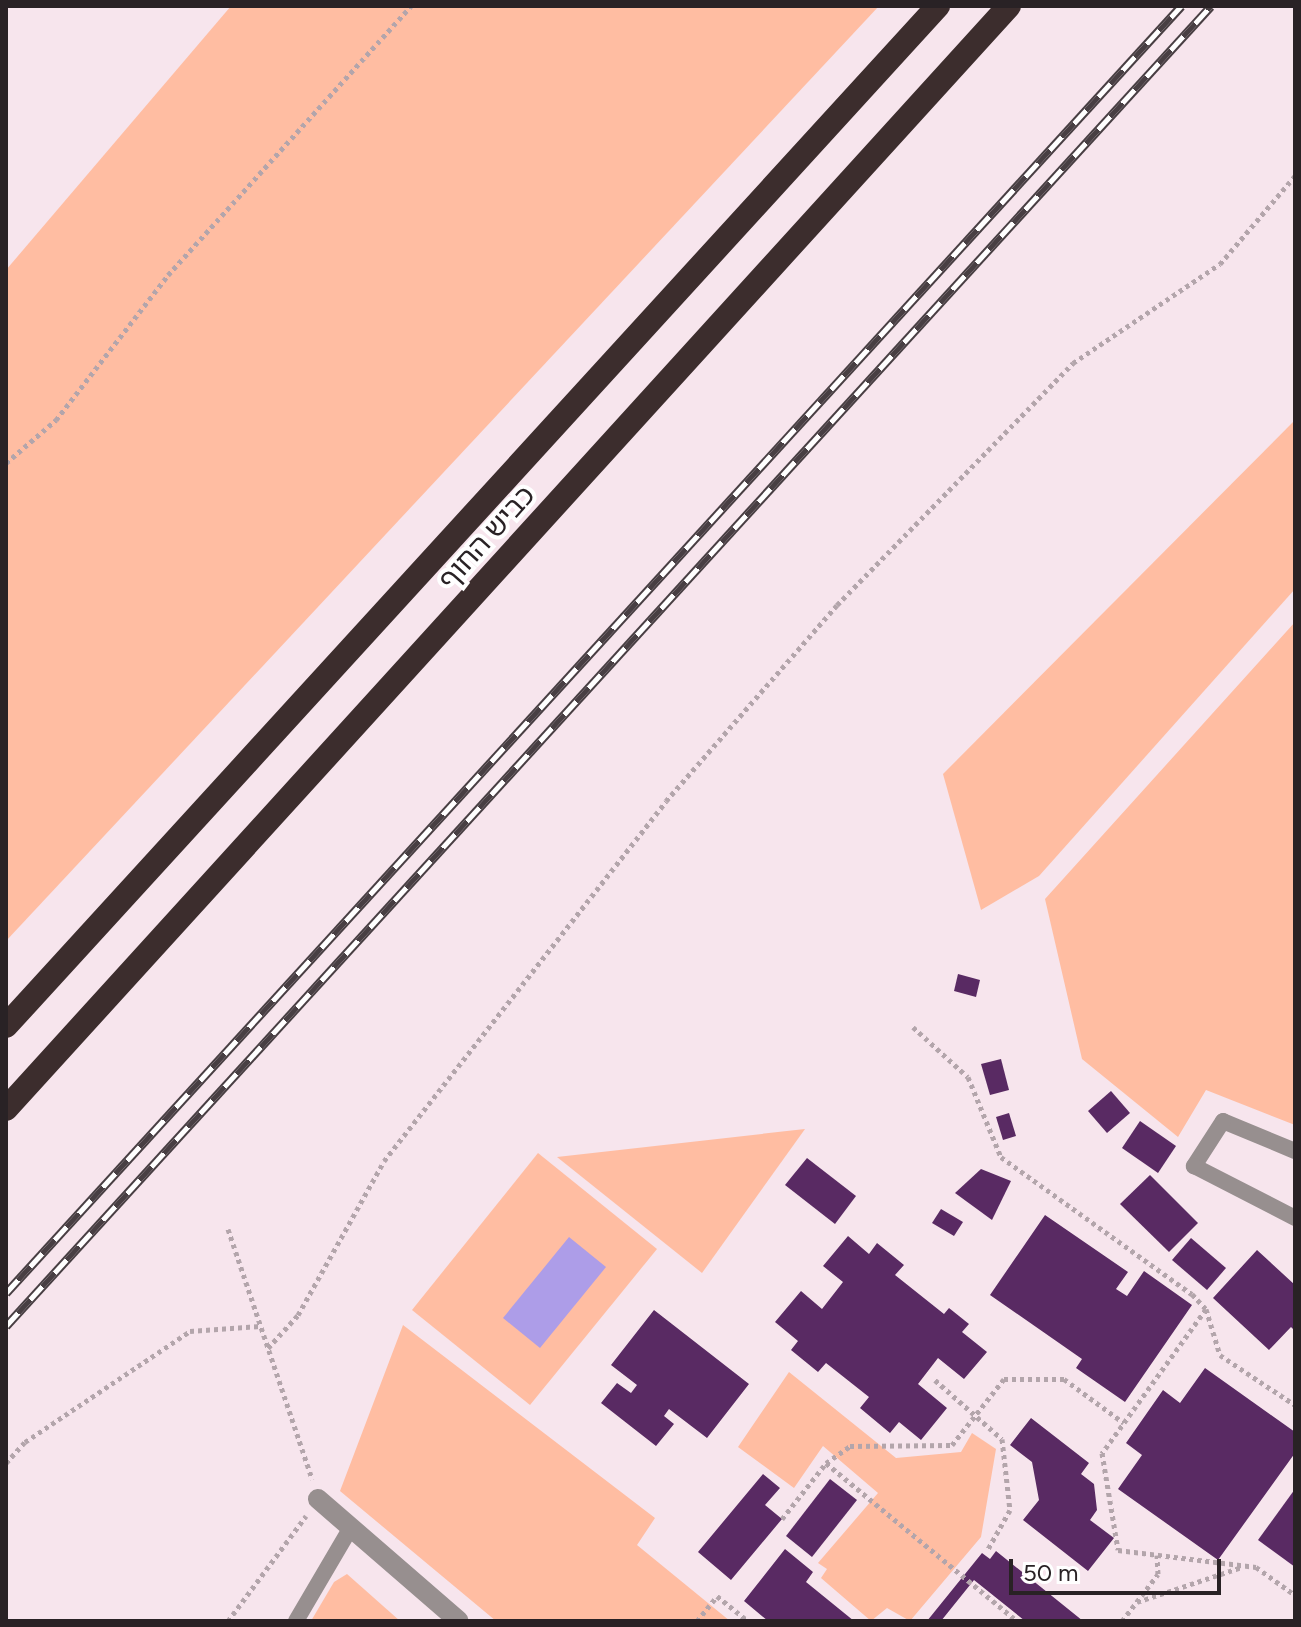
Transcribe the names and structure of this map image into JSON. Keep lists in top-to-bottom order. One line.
{"streets":{"highway":["כביש החוף"]},"scale_bar":"50 m"}
